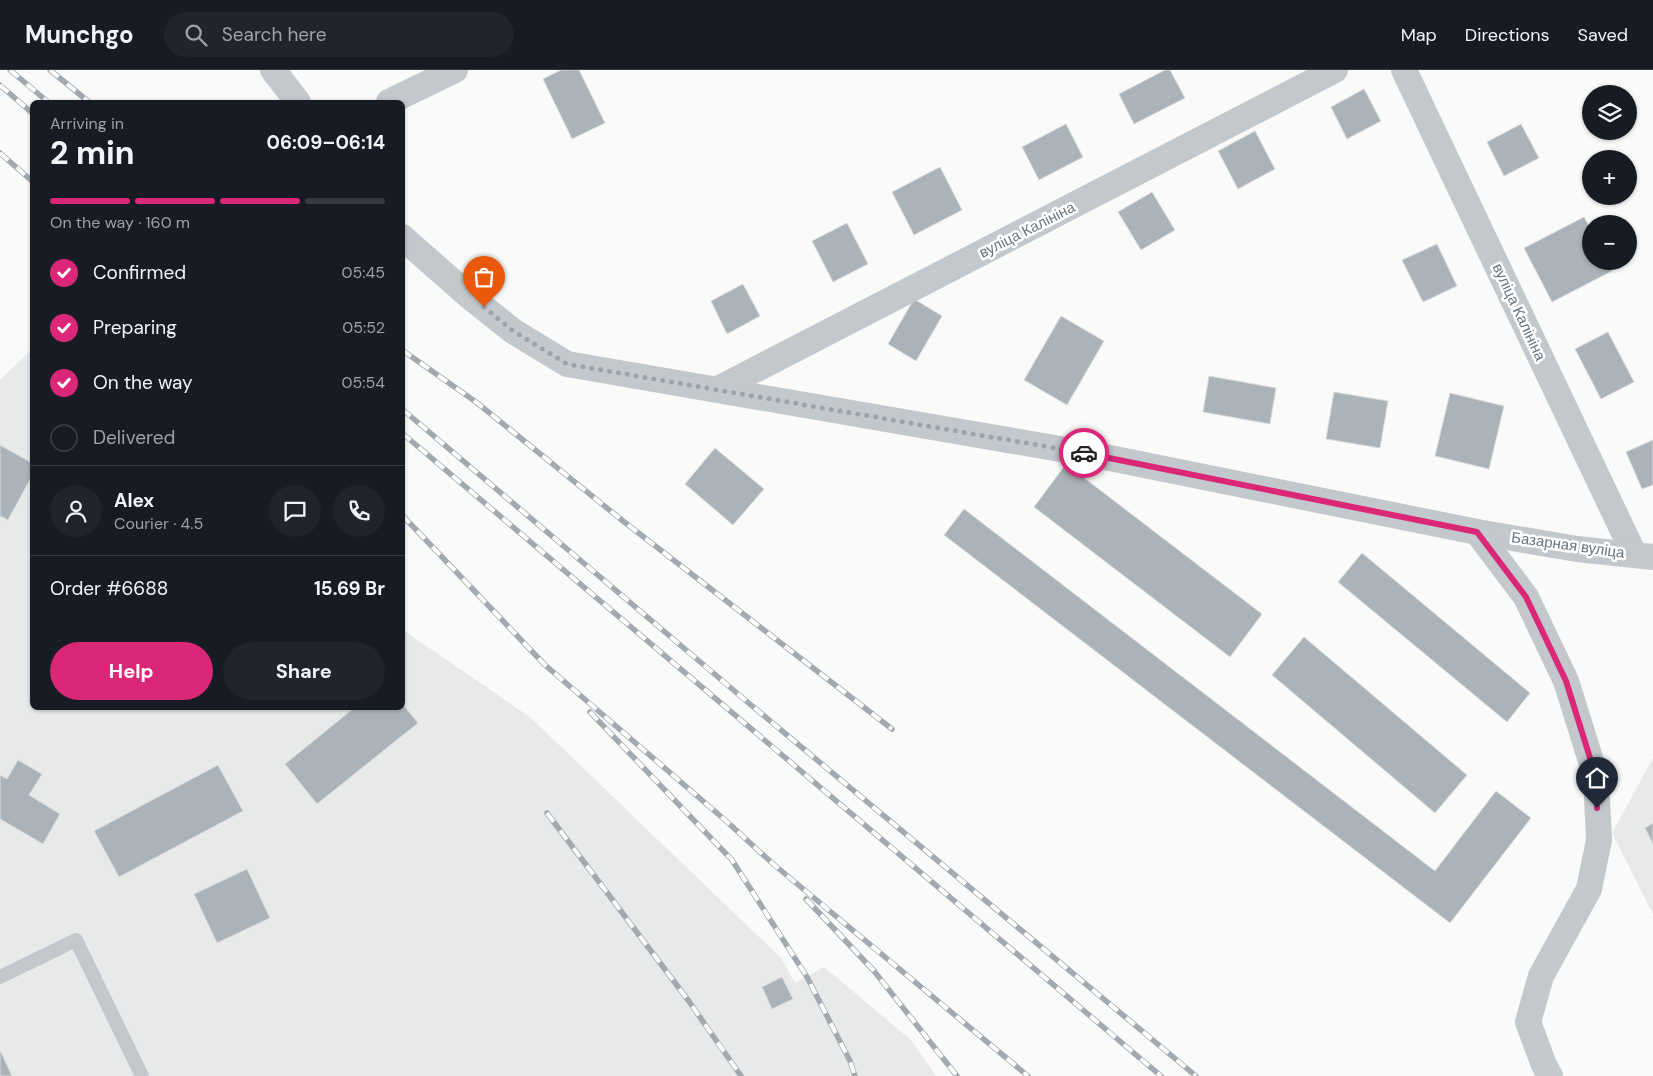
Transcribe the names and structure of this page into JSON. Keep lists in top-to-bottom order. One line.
{"streets":{"street":["вуліца Калініна","Базарная вуліца"]},"crossings":[["вуліца Калініна","Базарная вуліца"]],"page":{"header":"Munchgo","search":"Search here","nav":["Map","Directions","Saved"],"map_buttons":["+","−"],"heading":["2 min","Arriving in","06:09–06:14"],"panel":["Alex","Courier · 4.5","Order #6688","15.69 Br"],"bar":"On the way · 160 m","list":[["Confirmed","05:45"],["Preparing","05:52"],["On the way","05:54"],"Delivered"],"buttons":["Help","Share"]}}
